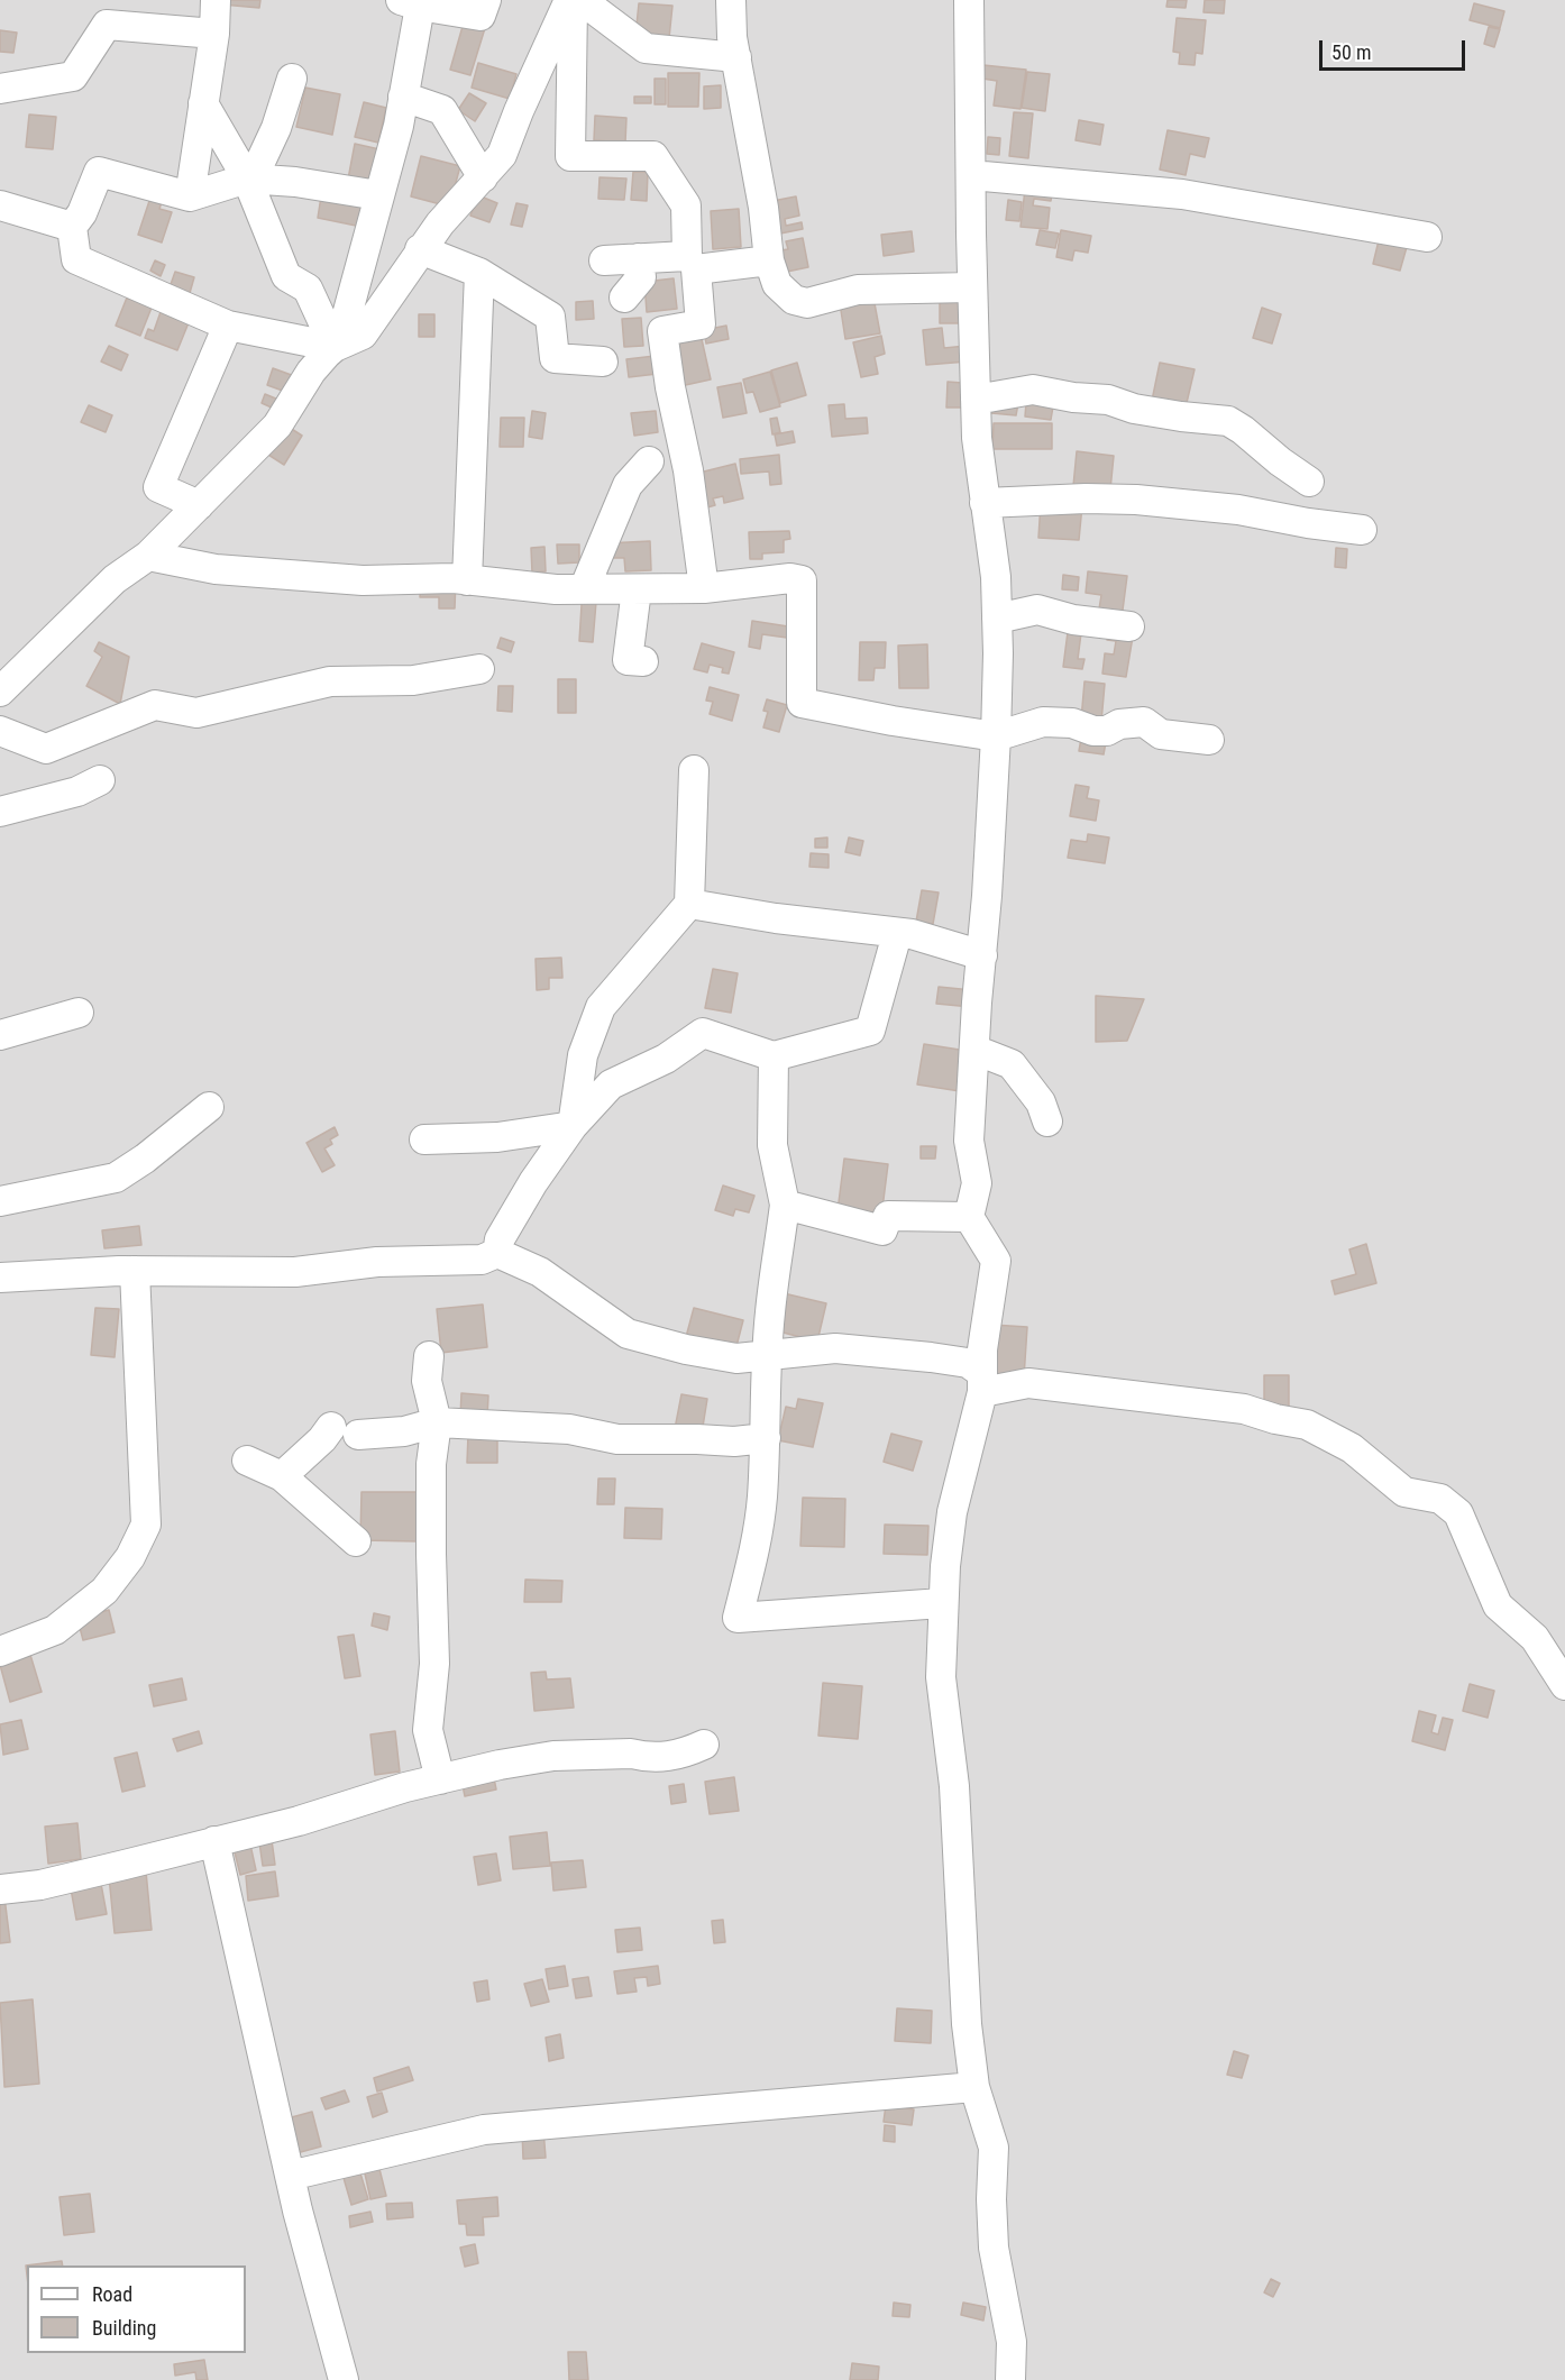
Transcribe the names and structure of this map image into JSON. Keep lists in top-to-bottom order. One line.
{"legend":["Road","Building"],"scale_bar":"50 m"}
